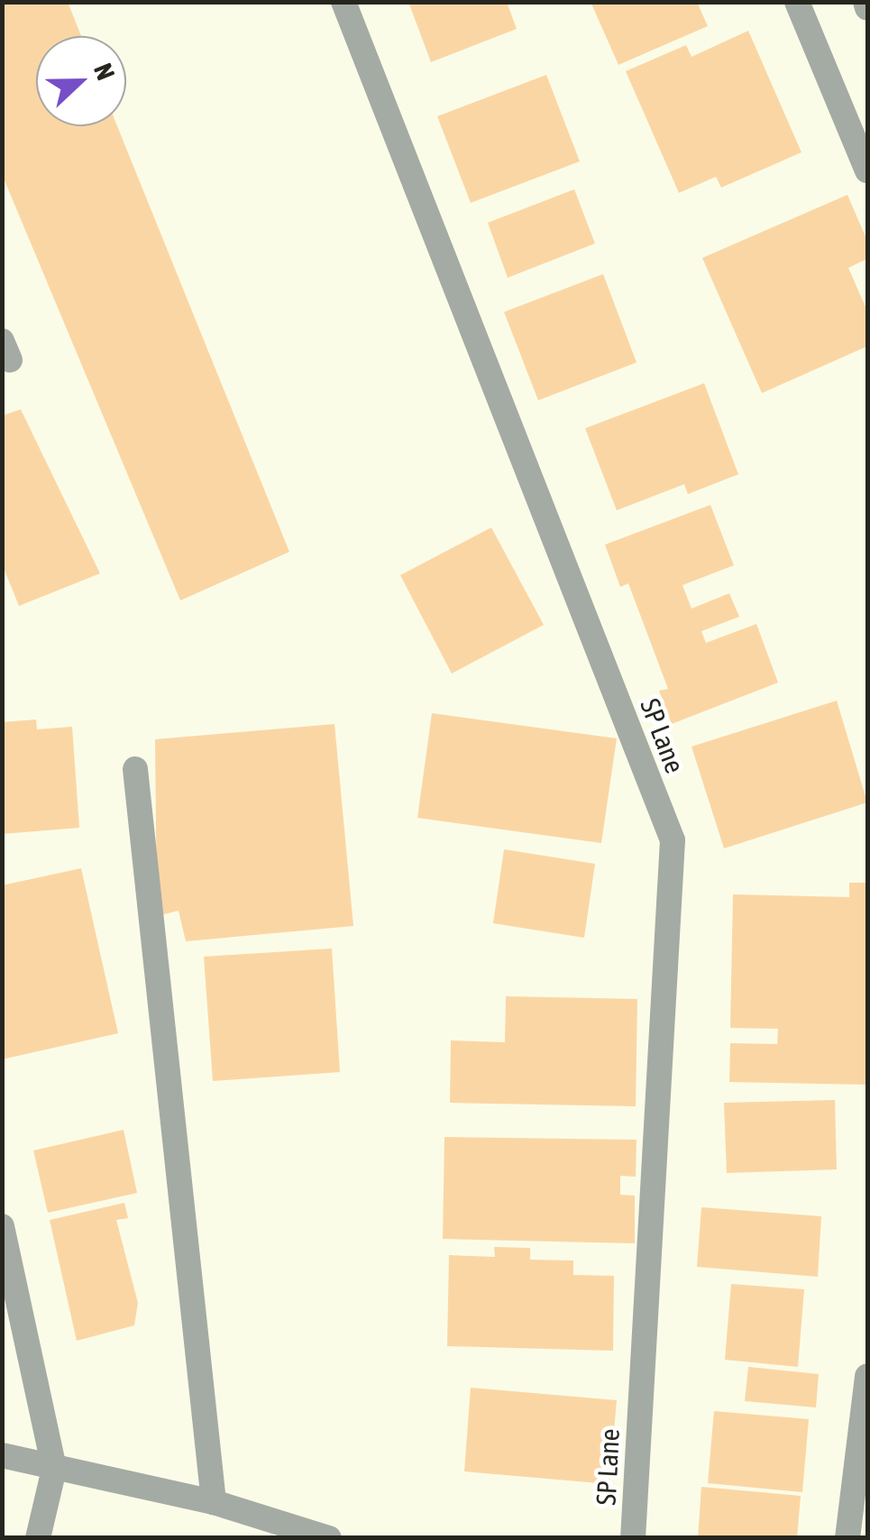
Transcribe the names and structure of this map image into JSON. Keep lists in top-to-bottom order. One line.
{"streets":{"street":["SP Lane"]},"north":"right"}
